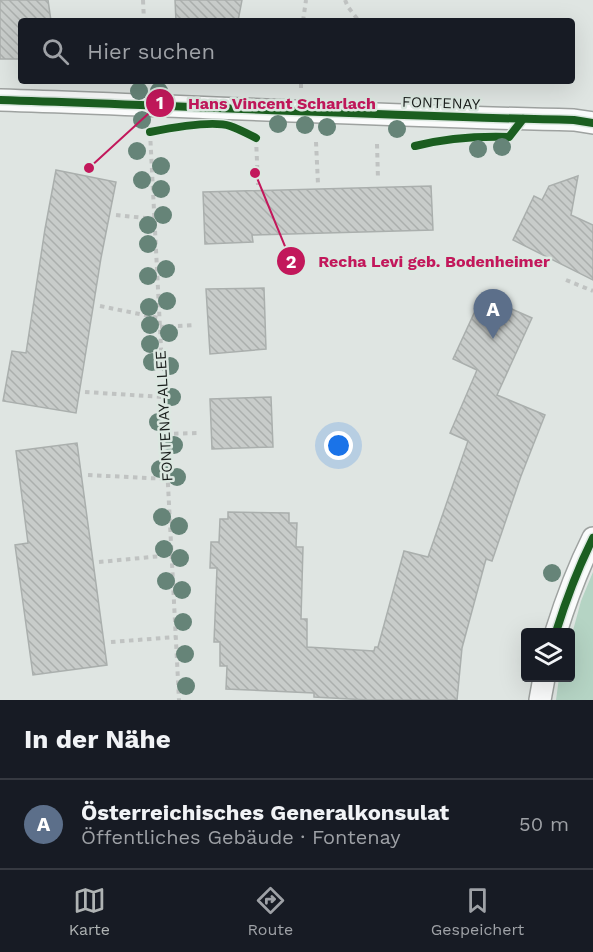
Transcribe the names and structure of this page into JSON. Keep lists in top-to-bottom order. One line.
{"streets":{"street":["FONTENAY"],"path":["FONTENAY-ALLEE"]},"places":["Hans Vincent Scharlach","Recha Levi geb. Bodenheimer"],"page":{"search":"Hier suchen","pins":"A","heading":"In der Nähe","list":[{"mark":"A","name":"Österreichisches Generalkonsulat","note":"Öffentliches Gebäude · Fontenay","value":"50 m"}],"nav":["Karte","Route","Gespeichert"]}}
